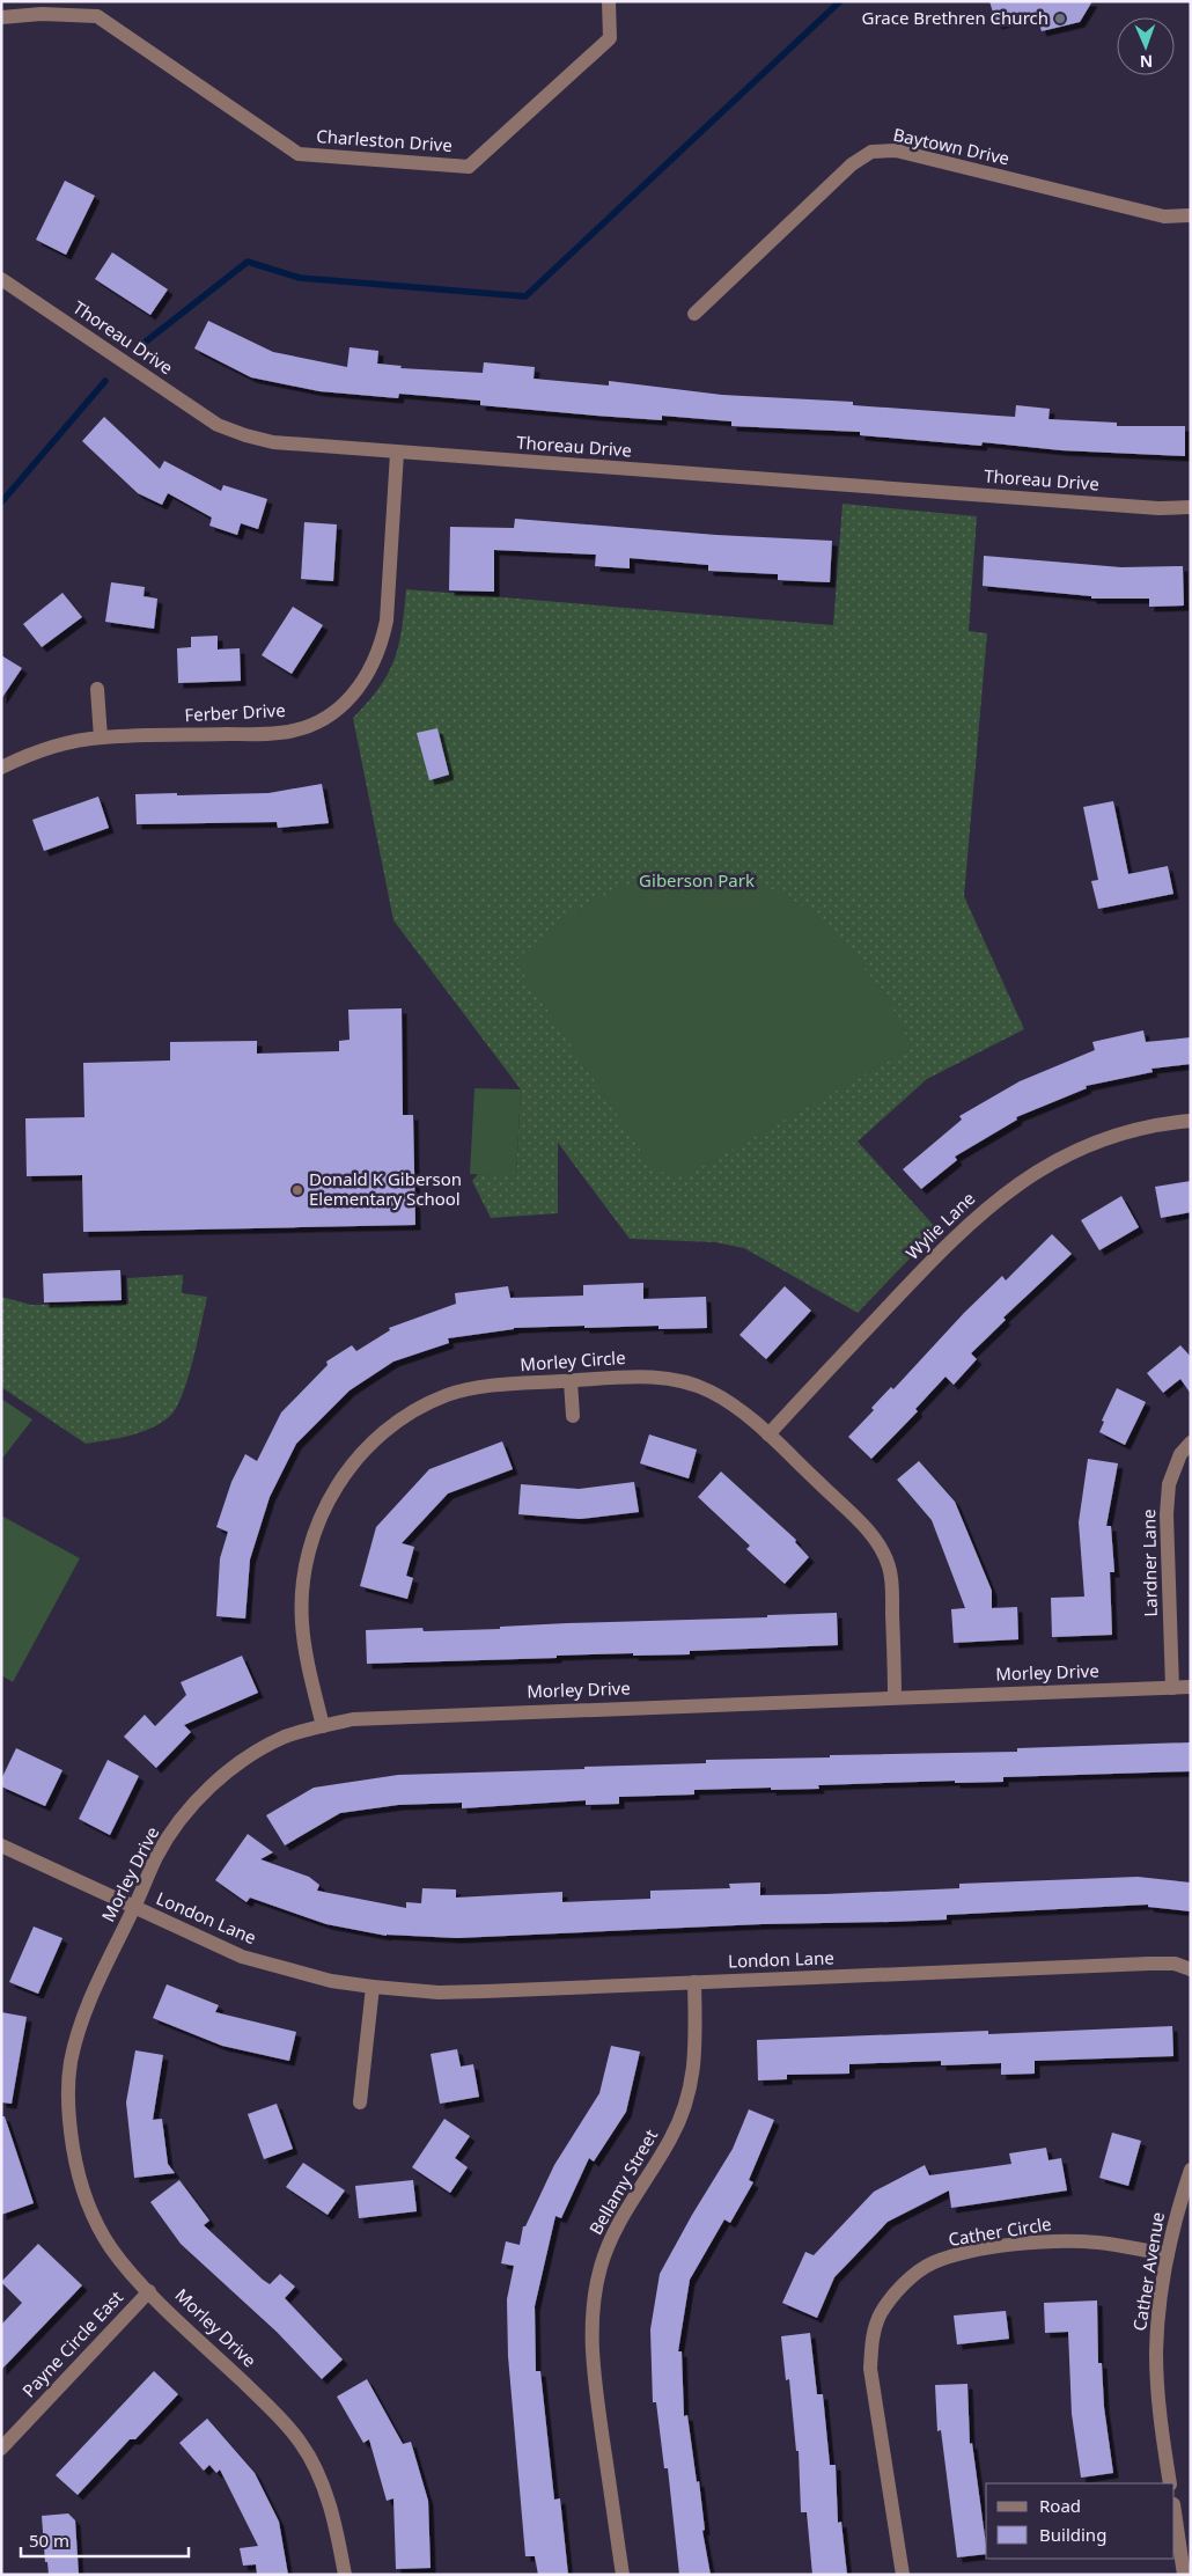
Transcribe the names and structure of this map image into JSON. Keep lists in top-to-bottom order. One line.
{"streets":{"street":["Charleston Drive","Baytown Drive","Thoreau Drive","Ferber Drive","Wylie Lane","Morley Circle","Lardner Lane","Morley Drive","London Lane","Bellamy Street","Cather Circle","Cather Avenue","Payne Circle East"]},"crossings":[["Thoreau Drive","Ferber Drive"],["Wylie Lane","Morley Circle"],["Morley Circle","Morley Drive"],["Lardner Lane","Morley Drive"],["Morley Drive","London Lane"],["Morley Drive","Payne Circle East"],["London Lane","Bellamy Street"],["Cather Circle","Cather Avenue"]],"parks":["Giberson Park"],"places":["Grace Brethren Church","Donald K Giberson Elementary School"],"legend":["Road","Building"],"scale_bar":"50 m","north":"bottom"}
